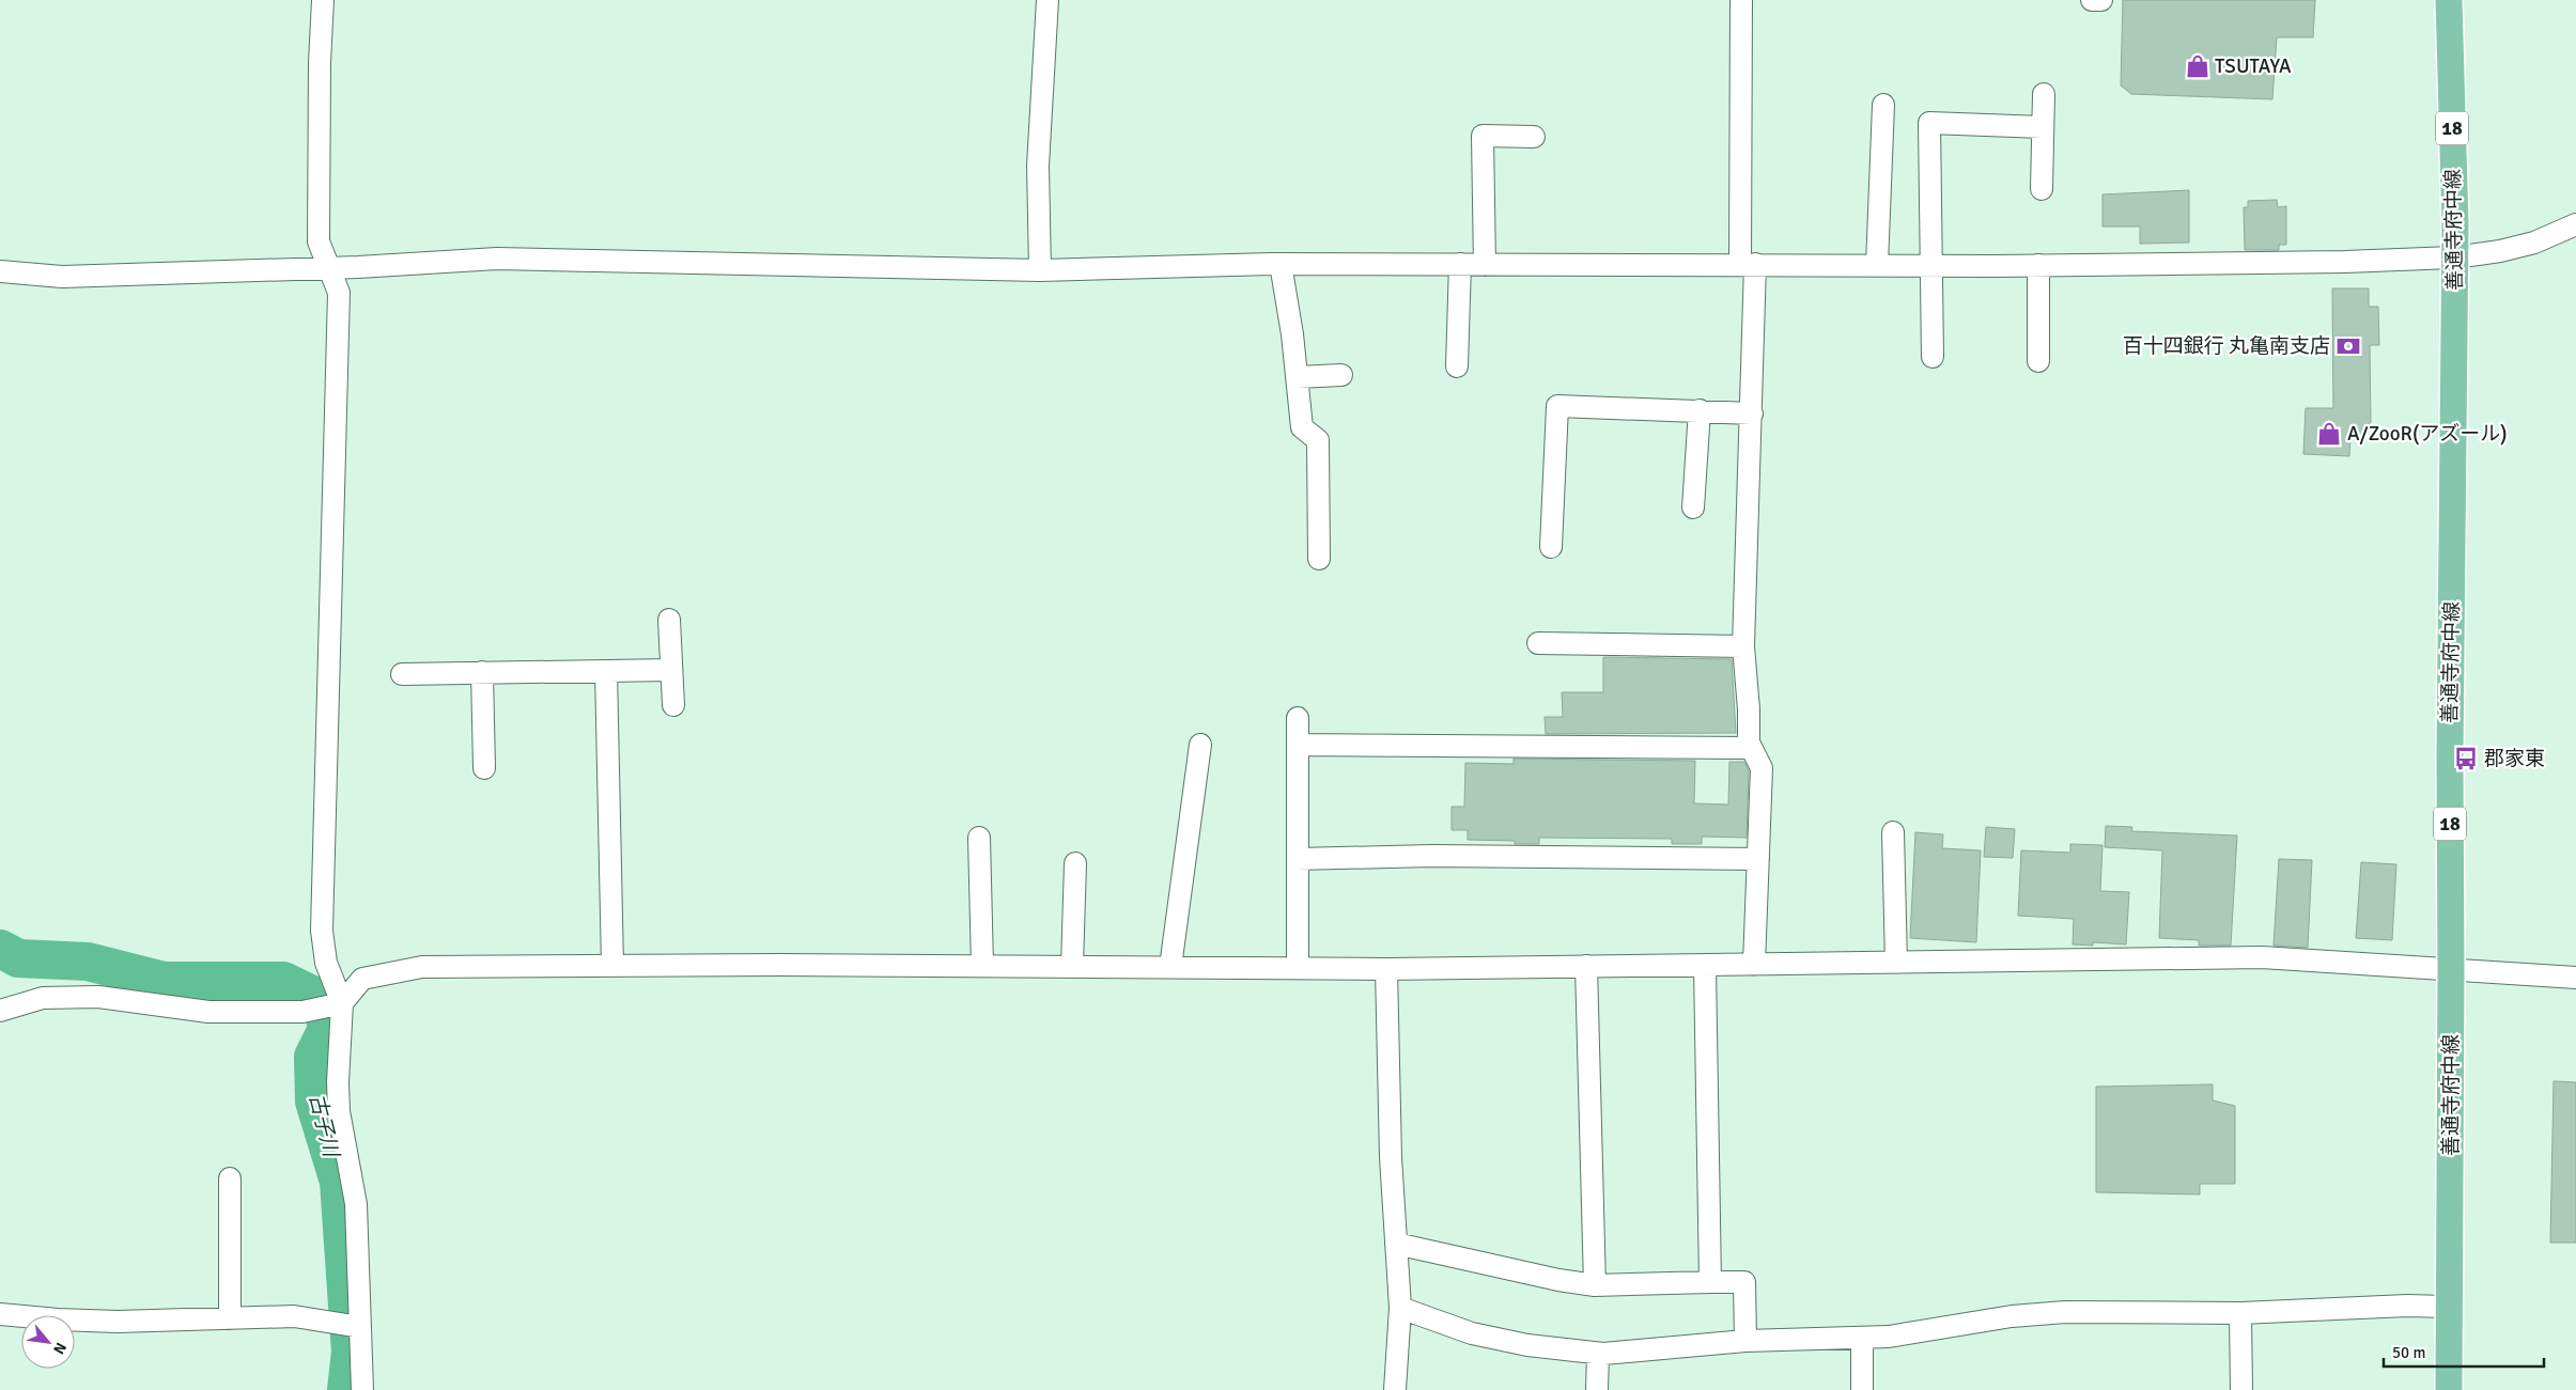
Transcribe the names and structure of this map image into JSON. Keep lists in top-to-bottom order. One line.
{"streets":{"main road":["18","善通寺府中線"]},"water":["古子川"],"places":{"shop":["TSUTAYA","A/ZooR(アズール)"],"bank":["百十四銀行 丸亀南支店"],"bus stop":["郡家東"]},"scale_bar":"50 m","north":"bottom right"}
